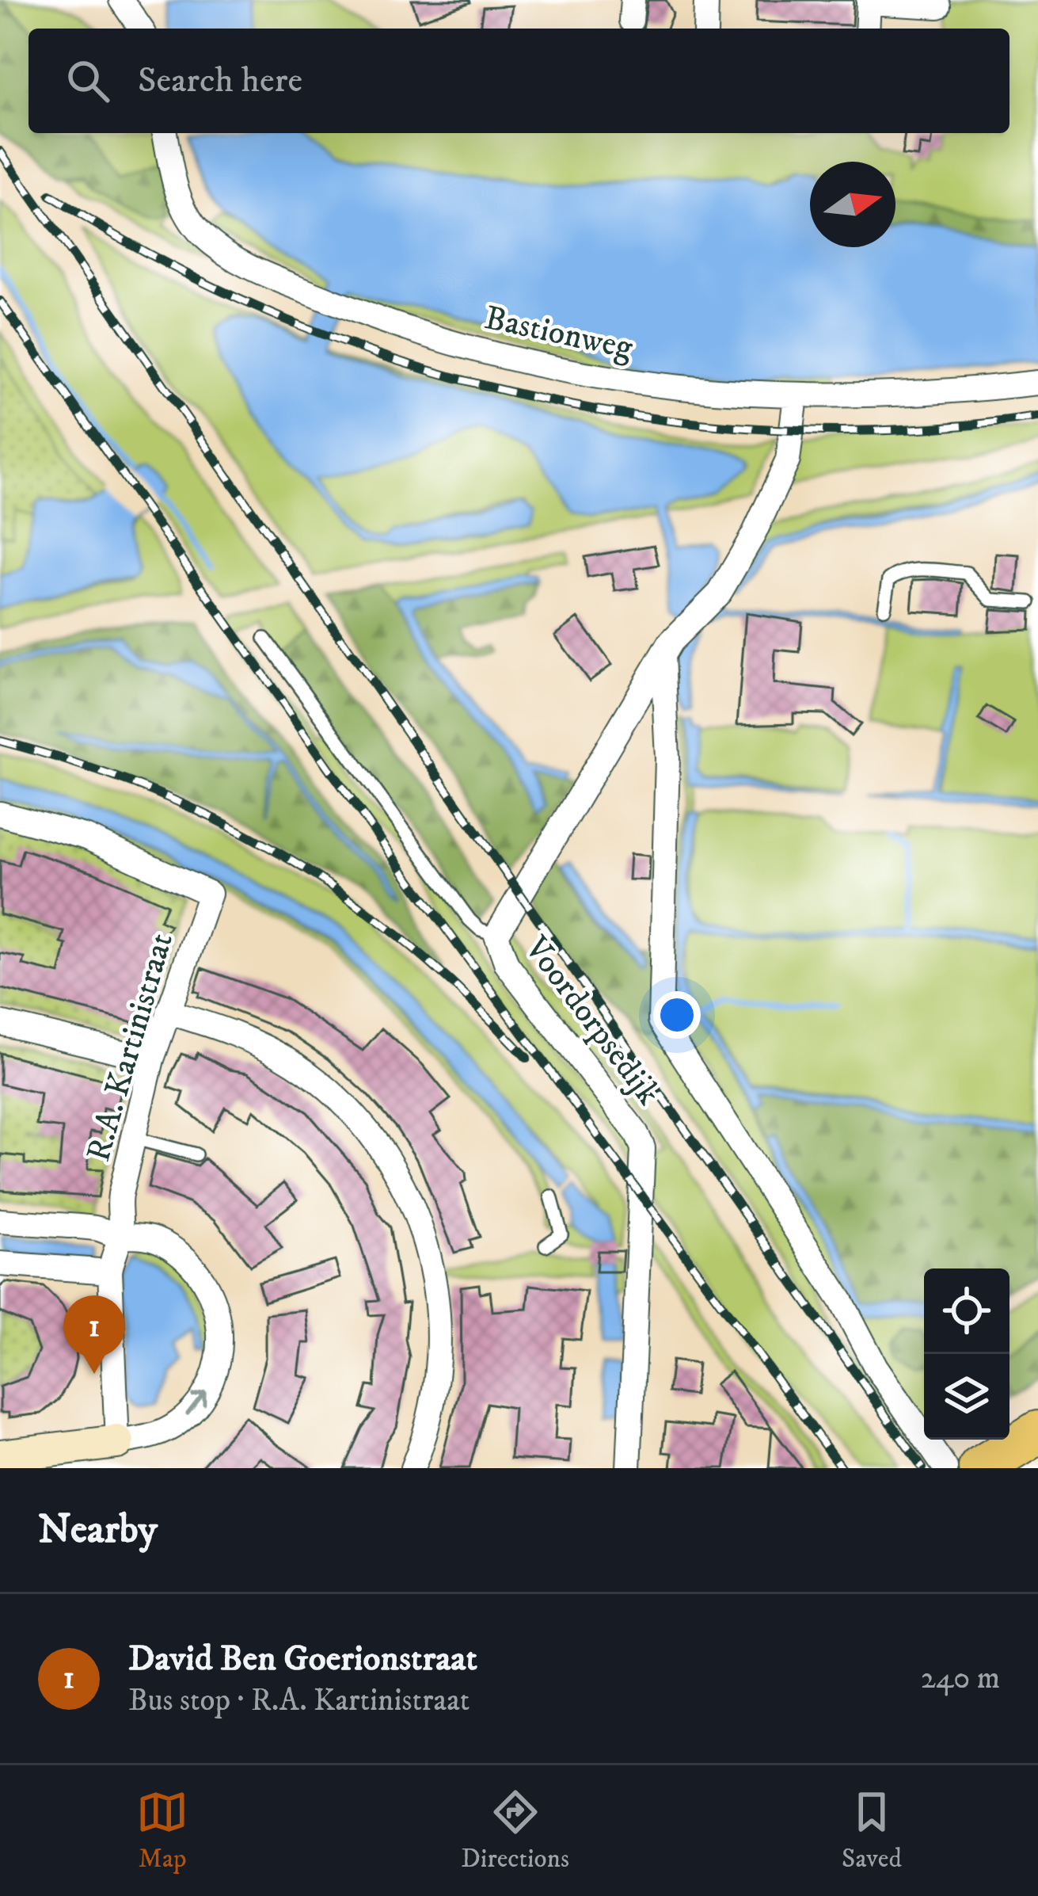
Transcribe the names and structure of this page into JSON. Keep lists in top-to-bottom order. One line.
{"streets":{"street":["Bastionweg","Voordorpsedijk","R.A. Kartinistraat"]},"crossings":[["Bastionweg","Voordorpsedijk"]],"north":"right","page":{"search":"Search here","pins":"1","heading":"Nearby","list":[{"mark":"1","name":"David Ben Goerionstraat","note":"Bus stop · R.A. Kartinistraat","value":"240 m"}],"nav":["Map","Directions","Saved"]}}
